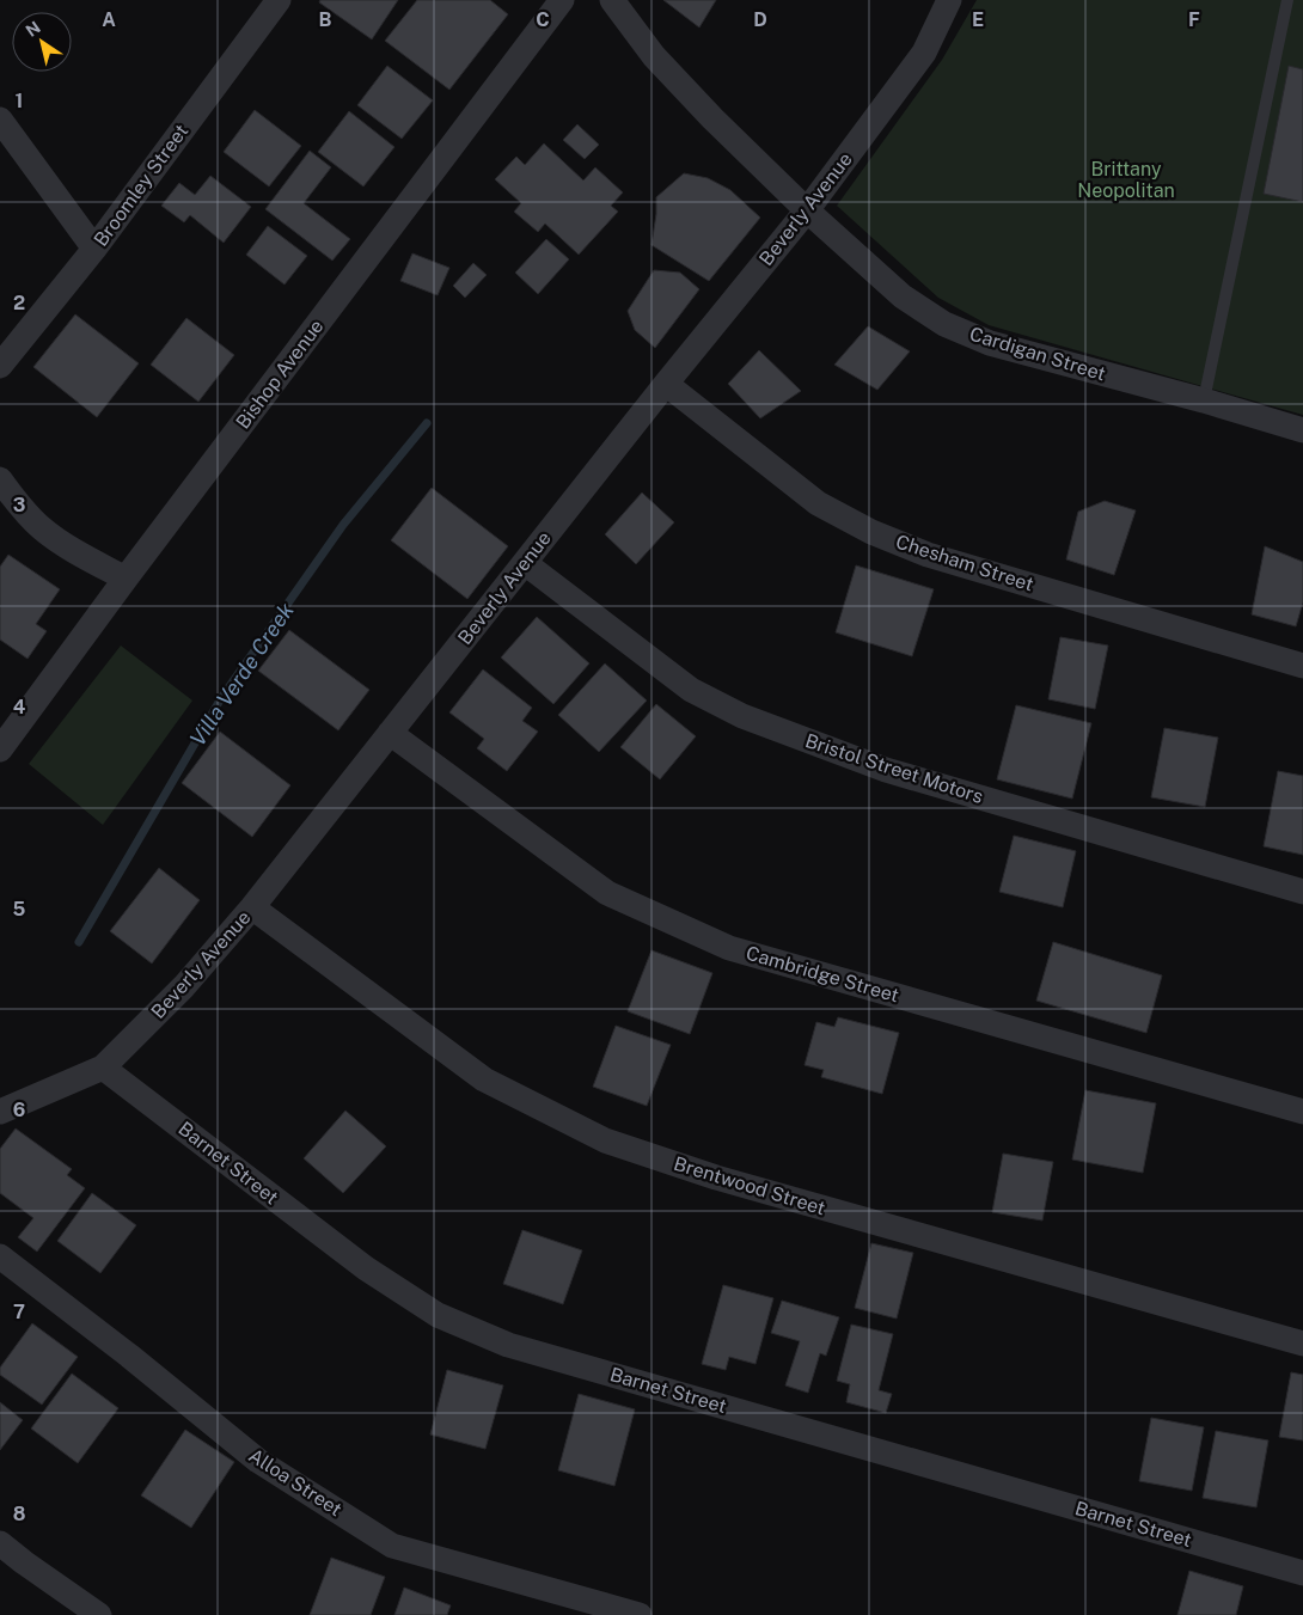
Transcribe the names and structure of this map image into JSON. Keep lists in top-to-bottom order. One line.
{"streets":{"street":["Broomley Street","Beverly Avenue","Cardigan Street","Bishop Avenue","Chesham Street","Bristol Street Motors","Cambridge Street","Barnet Street","Brentwood Street","Alloa Street"]},"crossings":[["Beverly Avenue","Cardigan Street"],["Beverly Avenue","Chesham Street"],["Beverly Avenue","Bristol Street Motors"],["Beverly Avenue","Cambridge Street"],["Beverly Avenue","Barnet Street"],["Beverly Avenue","Brentwood Street"]],"water":["Villa Verde Creek"],"parks":["Brittany Neopolitan"],"north":"top left","grid":{"columns":["A","B","C","D","E","F"],"rows":["1","2","3","4","5","6","7","8"]}}
